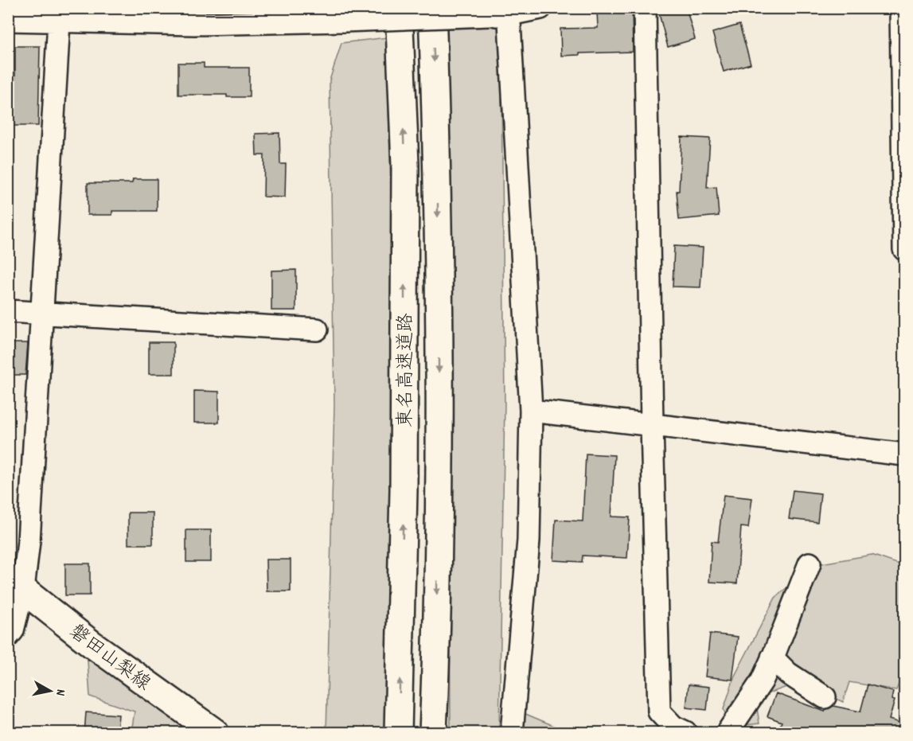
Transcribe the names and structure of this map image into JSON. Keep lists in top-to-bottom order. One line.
{"streets":{"main road":["東名高速道路","磐田山梨線"]},"north":"right"}
